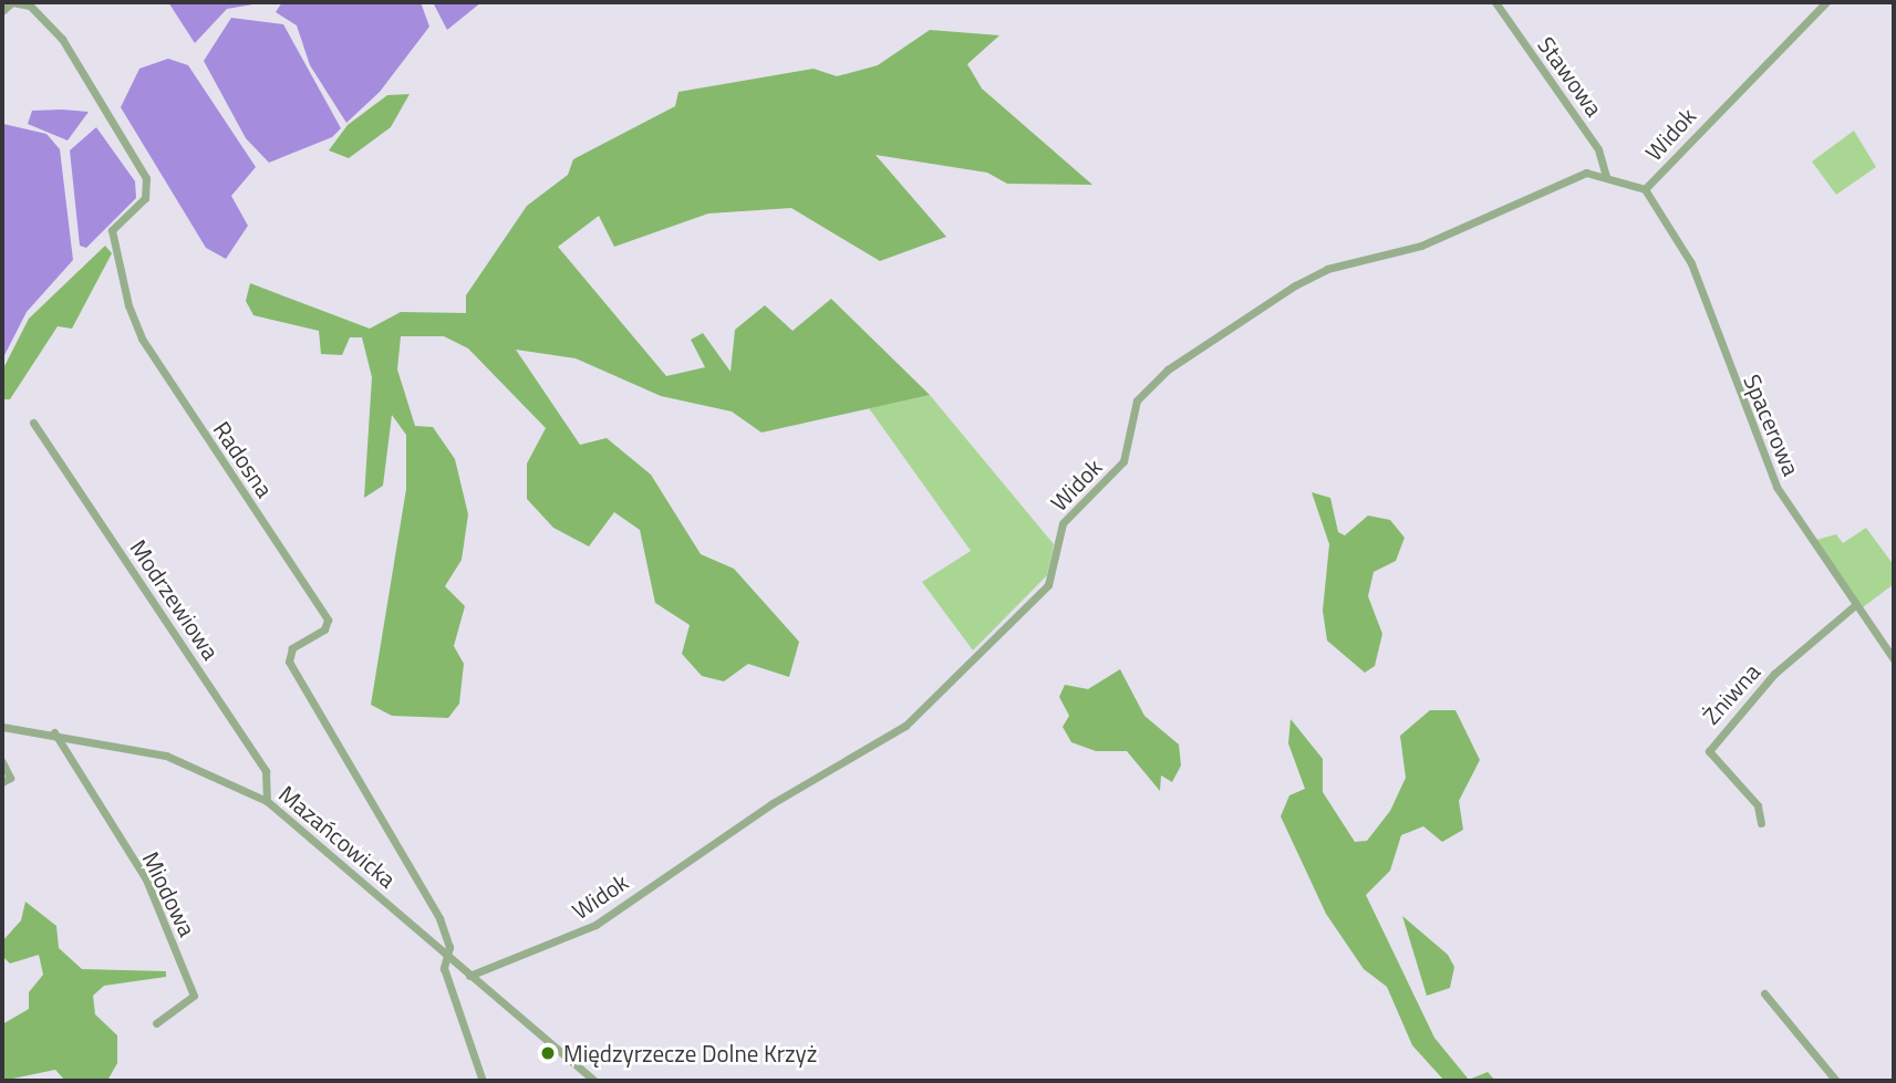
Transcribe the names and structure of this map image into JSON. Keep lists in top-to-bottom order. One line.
{"streets":{"street":["Stawowa","Widok","Spacerowa","Radosna","Modrzewiowa","Żniwna","Mazańcowicka","Miodowa"]},"crossings":[["Stawowa","Widok"],["Widok","Spacerowa"],["Widok","Mazańcowicka"],["Spacerowa","Żniwna"],["Radosna","Mazańcowicka"],["Modrzewiowa","Mazańcowicka"],["Mazańcowicka","Miodowa"]],"places":["Międzyrzecze Dolne Krzyż"]}
